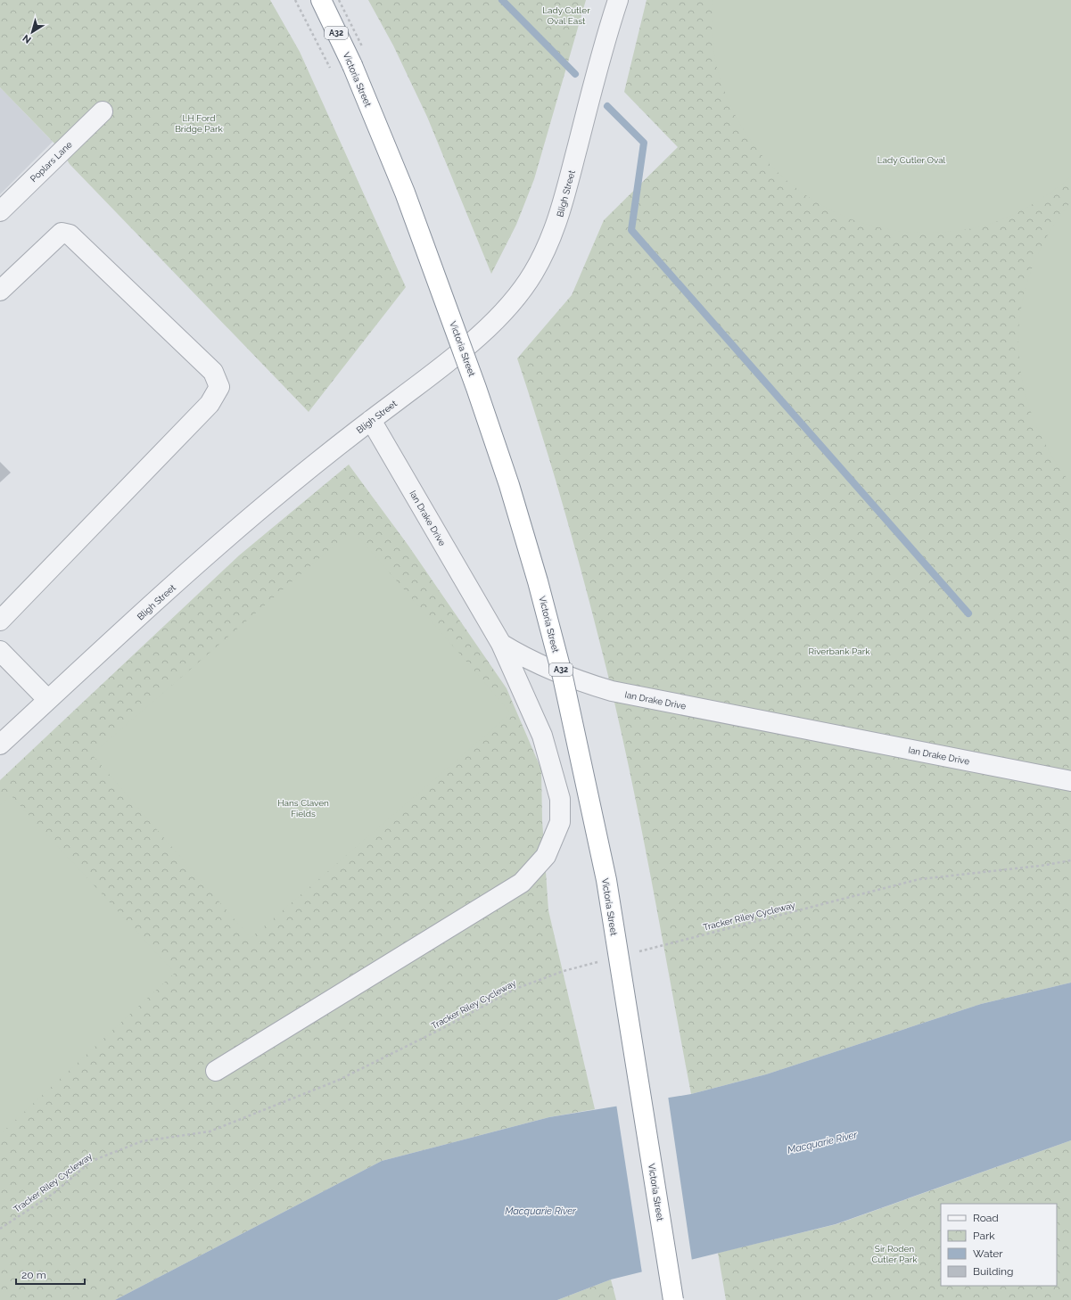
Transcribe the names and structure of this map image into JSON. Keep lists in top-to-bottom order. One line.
{"streets":{"highway":["A32","Victoria Street"],"street":["Poplars Lane","Bligh Street","Ian Drake Drive"],"path":["Tracker Riley Cycleway"]},"crossings":[["Bligh Street","Ian Drake Drive"]],"water":["Macquarie River"],"parks":["Lady Cutler Oval East","LH Ford Bridge Park","Lady Cutler Oval","Riverbank Park","Hans Claven Fields","Sir Roden Cutler Park"],"legend":["Road","Park","Water","Building"],"scale_bar":"20 m","north":"bottom left"}
